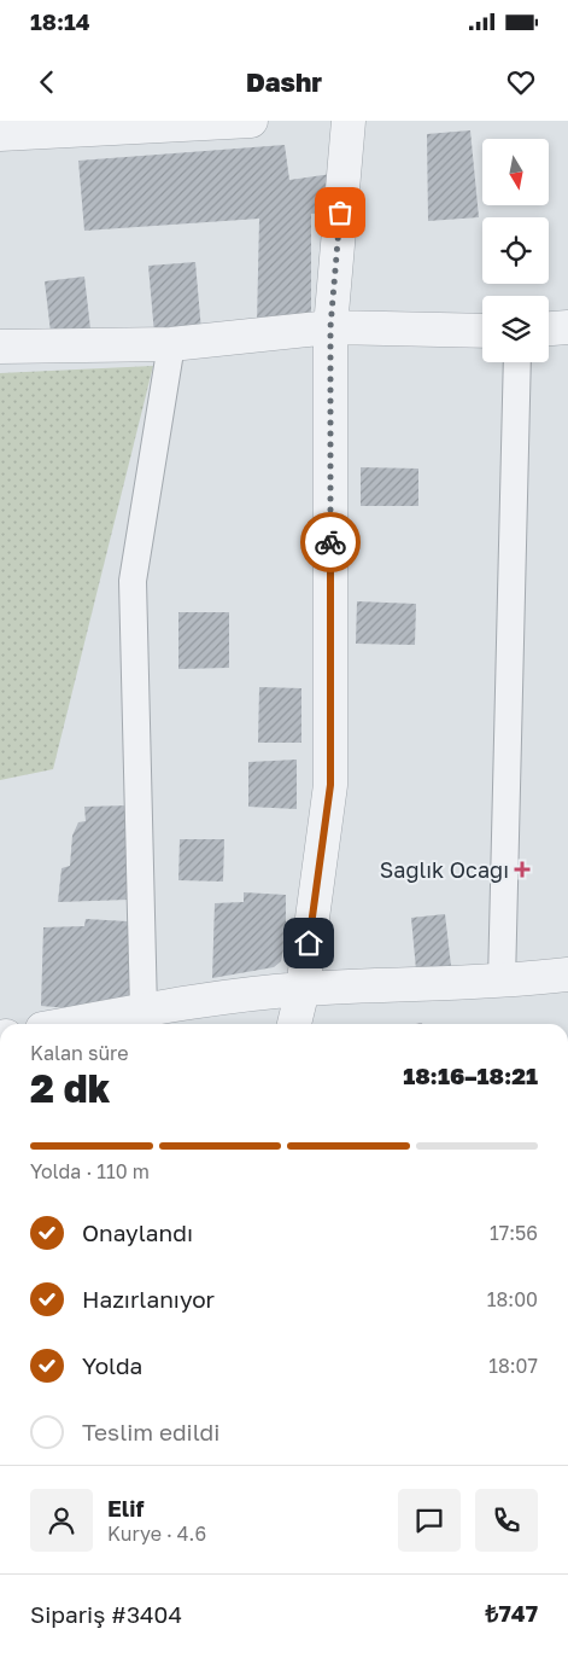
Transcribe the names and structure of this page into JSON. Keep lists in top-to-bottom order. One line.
{"places":{"health":["Saglık Ocagı"]},"north":"bottom","page":{"status":"18:14","header":"Dashr","heading":["2 dk","Kalan süre","18:16–18:21"],"panel":["Elif","Kurye · 4.6","Sipariş #3404","₺747"],"bar":"Yolda · 110 m","list":[["Onaylandı","17:56"],["Hazırlanıyor","18:00"],["Yolda","18:07"],"Teslim edildi"]}}
